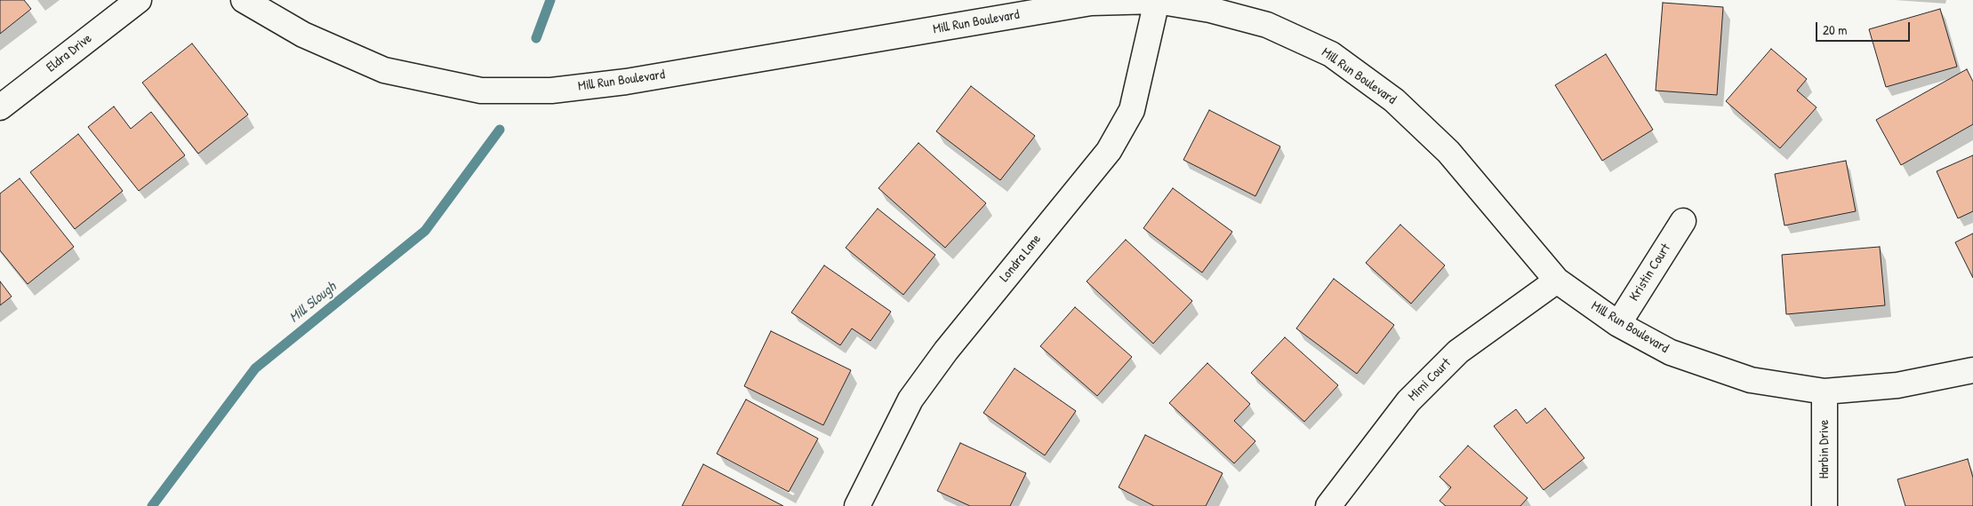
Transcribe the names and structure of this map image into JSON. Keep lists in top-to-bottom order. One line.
{"streets":{"street":["Mill Run Boulevard","Eldra Drive","Londra Lane","Kristin Court","Mimi Court","Harbin Drive"]},"crossings":[["Mill Run Boulevard","Londra Lane"],["Mill Run Boulevard","Kristin Court"],["Mill Run Boulevard","Mimi Court"],["Mill Run Boulevard","Harbin Drive"]],"water":["Mill Slough"],"scale_bar":"20 m"}
